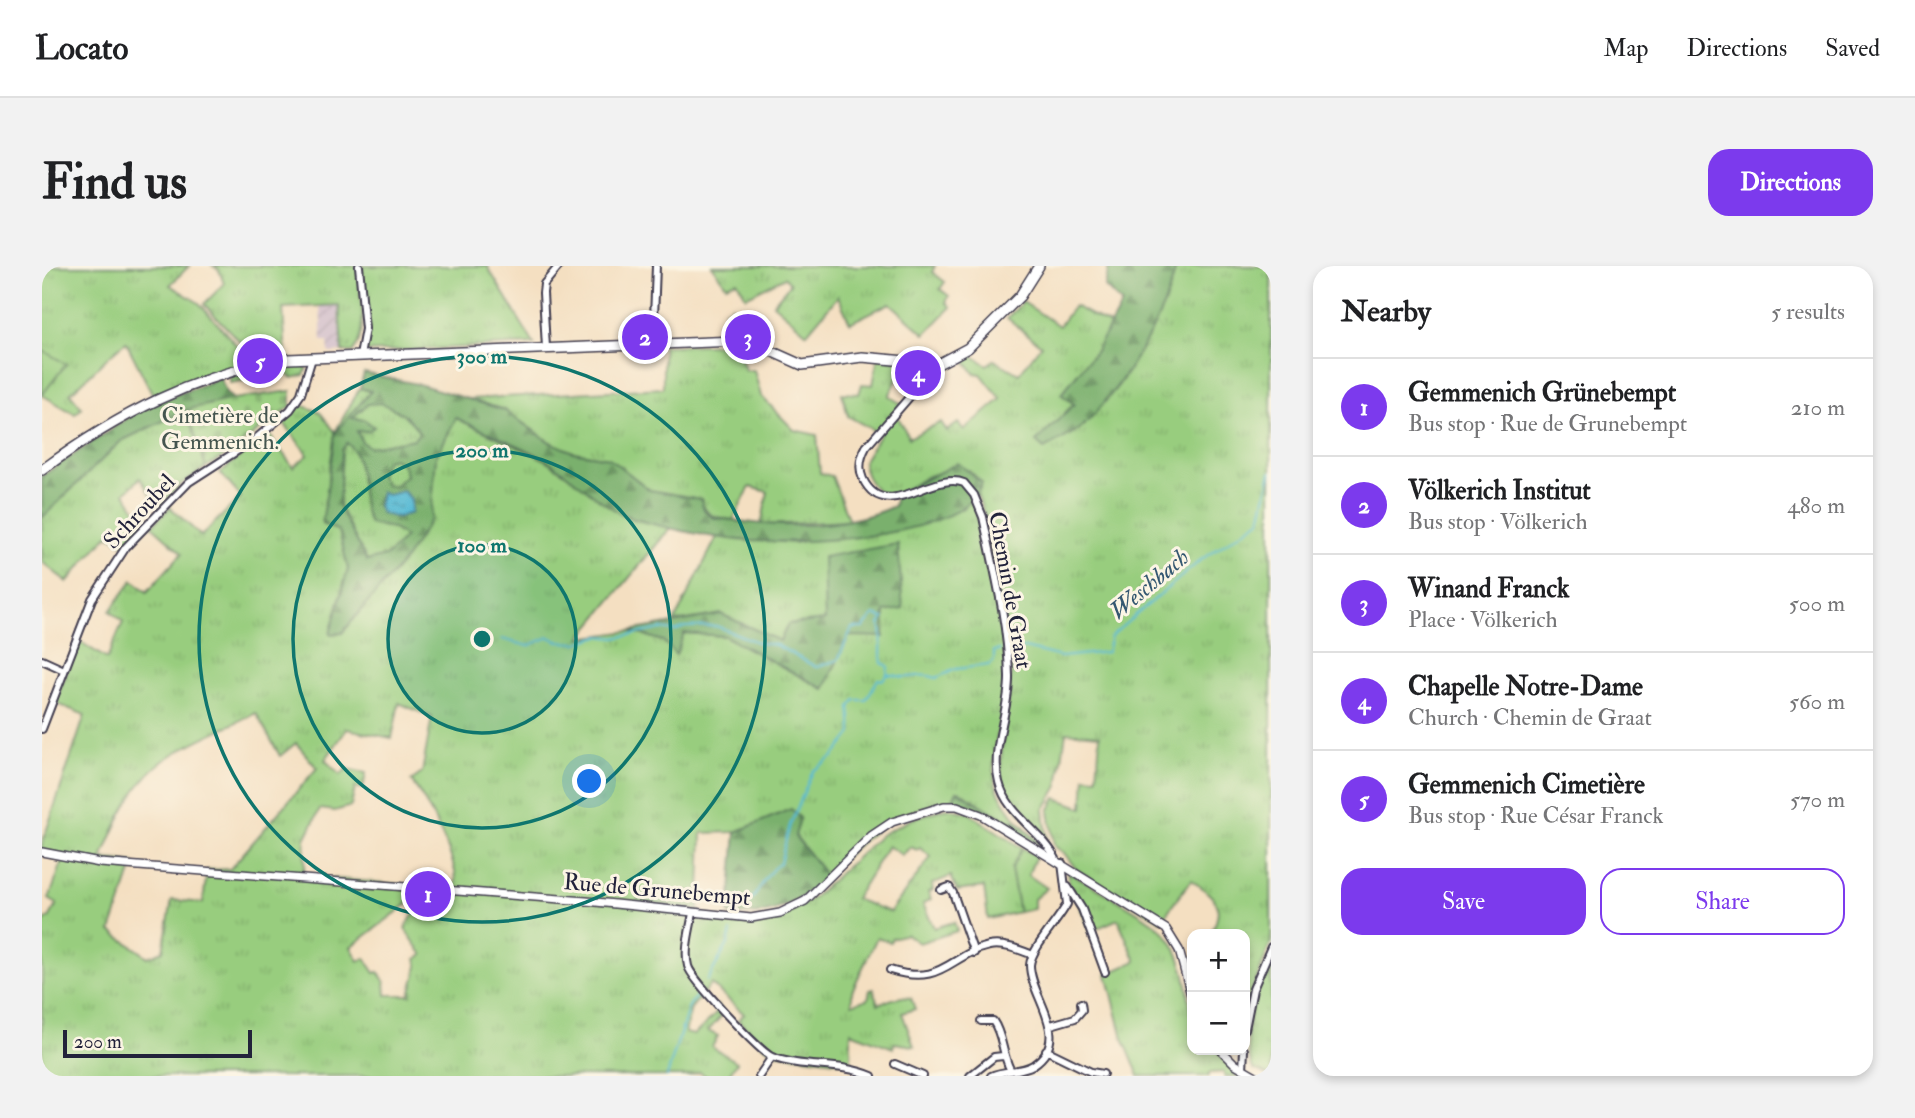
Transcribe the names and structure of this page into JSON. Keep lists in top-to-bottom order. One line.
{"streets":{"street":["Schroubel","Chemin de Graat","Rue de Grunebempt"]},"crossings":[["Chemin de Graat","Rue de Grunebempt"]],"water":["Weschbach"],"parks":["Cimetière de Gemmenich."],"scale_bar":"200 m","page":{"header":"Locato","nav":["Map","Directions","Saved"],"buttons":["Directions",["Save","Share"]],"title":"Find us","heading":["Nearby","5 results"],"pins":["2","3","5","4","1"],"list":[{"mark":"1","name":"Gemmenich Grünebempt","note":"Bus stop · Rue de Grunebempt","value":"210 m"},{"mark":"2","name":"Völkerich Institut","note":"Bus stop · Völkerich","value":"480 m"},{"mark":"3","name":"Winand Franck","note":"Place · Völkerich","value":"500 m"},{"mark":"4","name":"Chapelle Notre-Dame","note":"Church · Chemin de Graat","value":"560 m"},{"mark":"5","name":"Gemmenich Cimetière","note":"Bus stop · Rue César Franck","value":"570 m"}],"map_buttons":["+","−"],"scale":"200 m"},"rings":["300 m","200 m","100 m"]}
